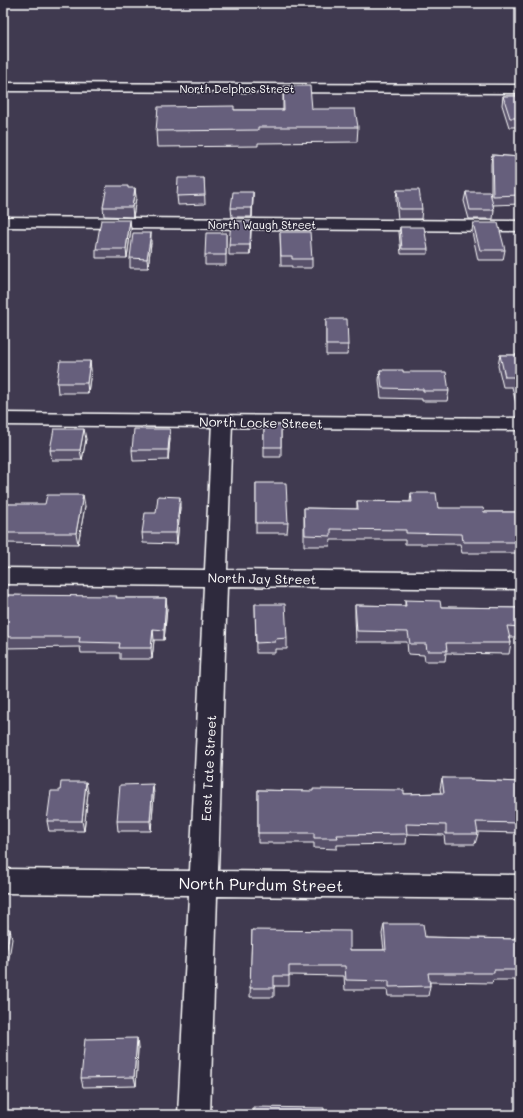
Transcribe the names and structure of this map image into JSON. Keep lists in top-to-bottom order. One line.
{"streets":{"street":["North Delphos Street","North Waugh Street","North Locke Street","North Jay Street","East Tate Street","North Purdum Street"]},"crossings":[["North Locke Street","East Tate Street"],["North Jay Street","East Tate Street"],["East Tate Street","North Purdum Street"]]}
